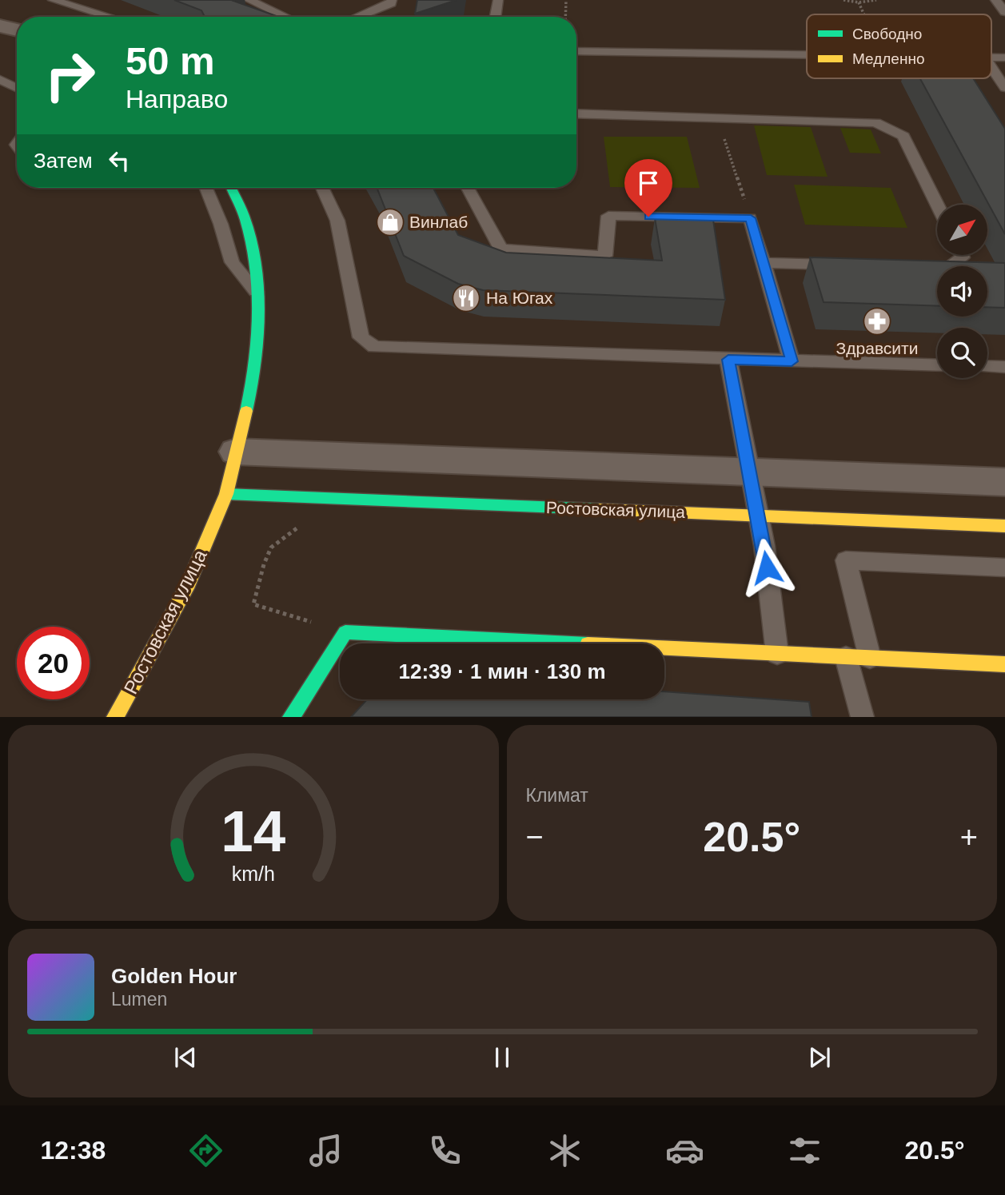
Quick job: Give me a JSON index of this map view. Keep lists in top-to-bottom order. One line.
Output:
{"streets":{"street":["Ростовская улица"]},"places":{"shop":["Винлаб"],"restaurant":["На Югах"],"pharmacy":["Здравсити"]},"legend":["Свободно","Медленно"],"north":"top right","page":{"turn":["50 m","Направо"],"then":"Затем","limit":"20","trip":"12:39 · 1 мин · 130 m","tile":"Климат","heat":["−","20.5°","+"],"song":["Golden Hour","Lumen"],"tabs":["12:38","20.5°"],"gauge":["14","km/h"]}}
